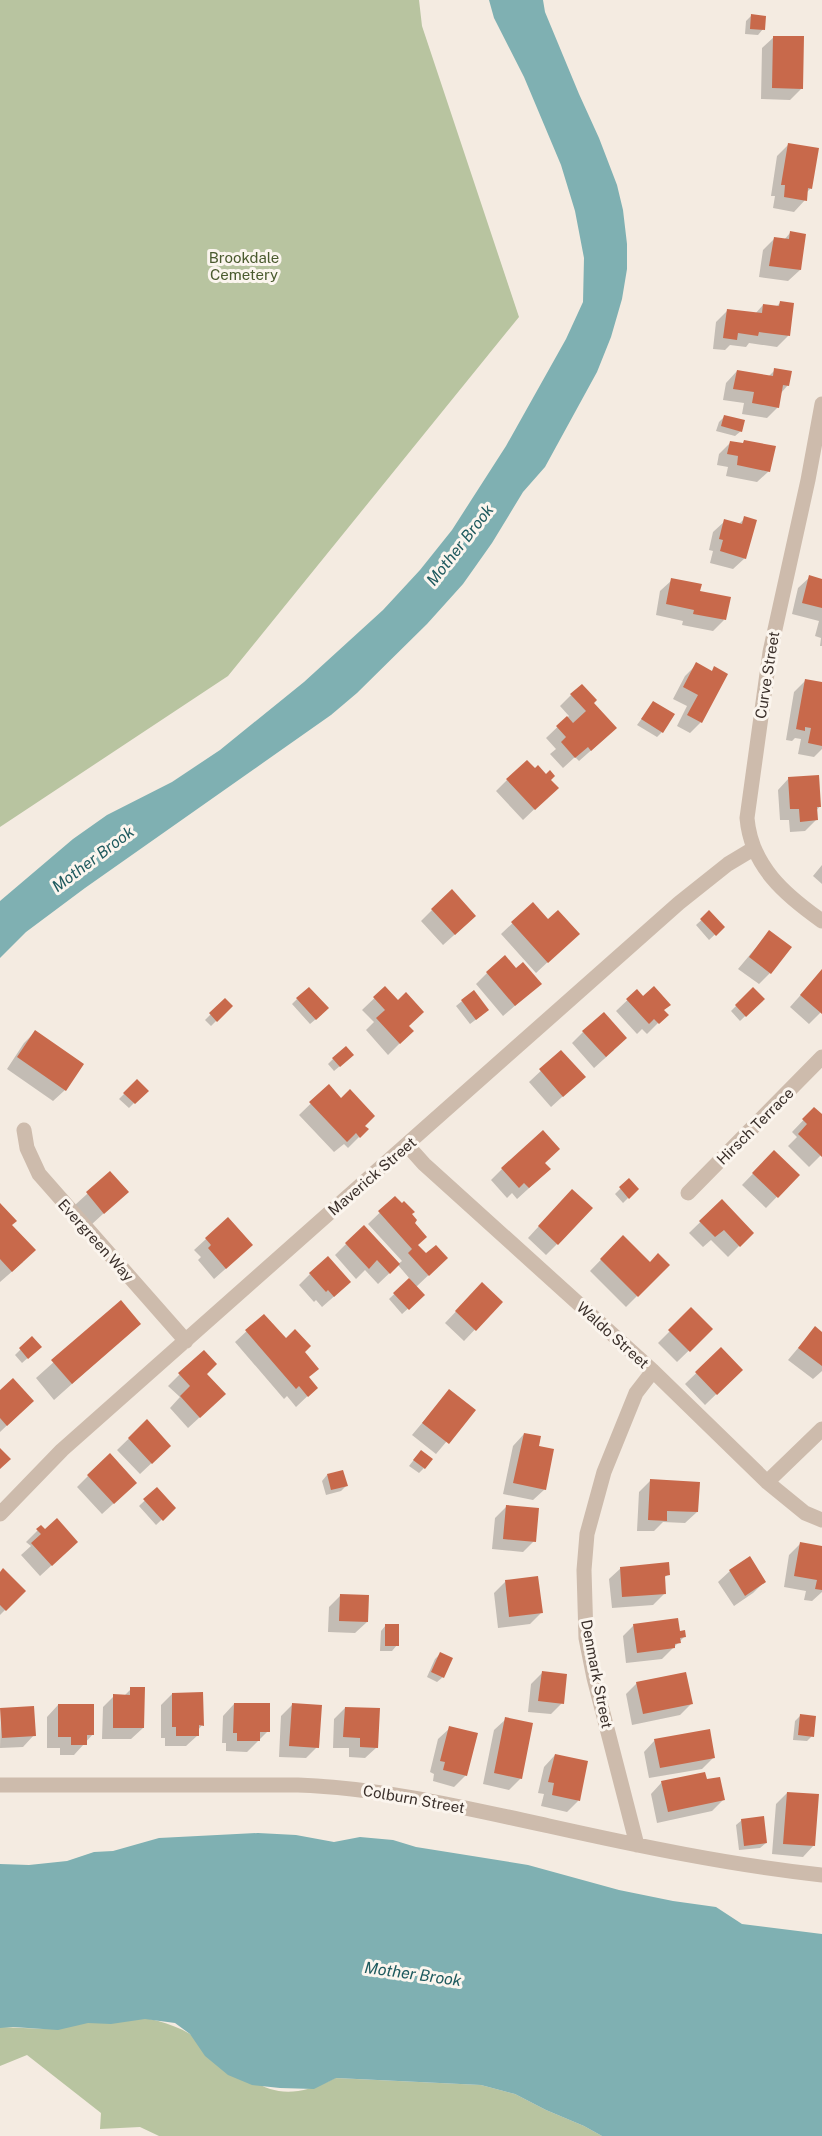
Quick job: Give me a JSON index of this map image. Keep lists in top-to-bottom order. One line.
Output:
{"streets":{"street":["Curve Street","Hirsch Terrace","Maverick Street","Evergreen Way","Waldo Street","Denmark Street","Colburn Street"]},"crossings":[["Curve Street","Maverick Street"],["Maverick Street","Evergreen Way"],["Maverick Street","Waldo Street"],["Waldo Street","Denmark Street"],["Denmark Street","Colburn Street"]],"water":["Mother Brook"],"parks":["Brookdale Cemetery"]}
